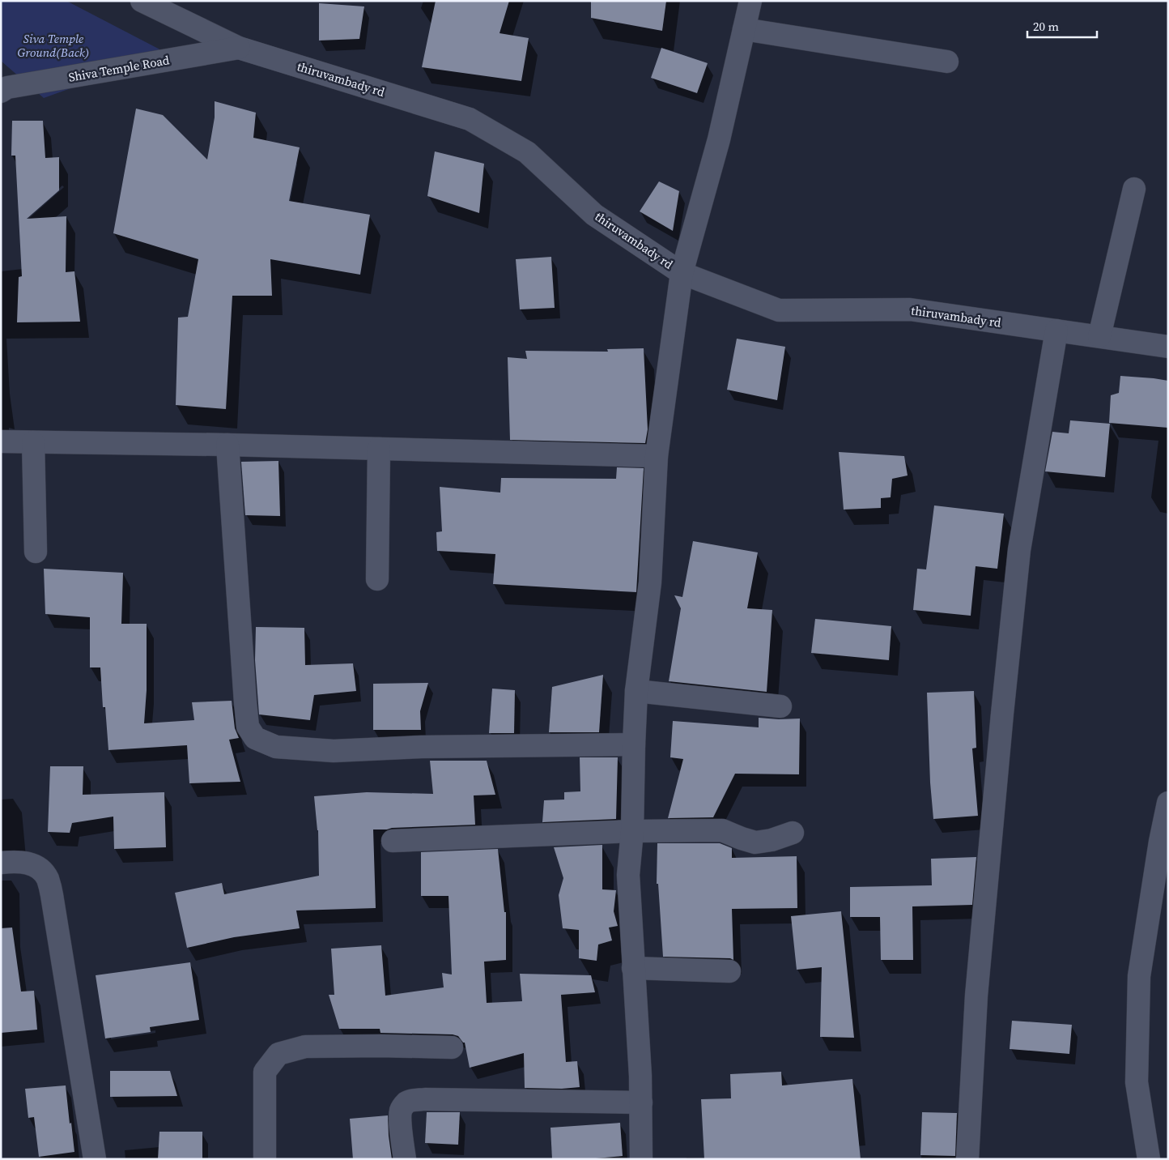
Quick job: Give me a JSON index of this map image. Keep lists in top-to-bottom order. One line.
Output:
{"streets":{"street":["Shiva Temple Road","thiruvambady rd"]},"crossings":[["Shiva Temple Road","thiruvambady rd"]],"parks":["Siva Temple Ground(Back)"],"scale_bar":"20 m"}
